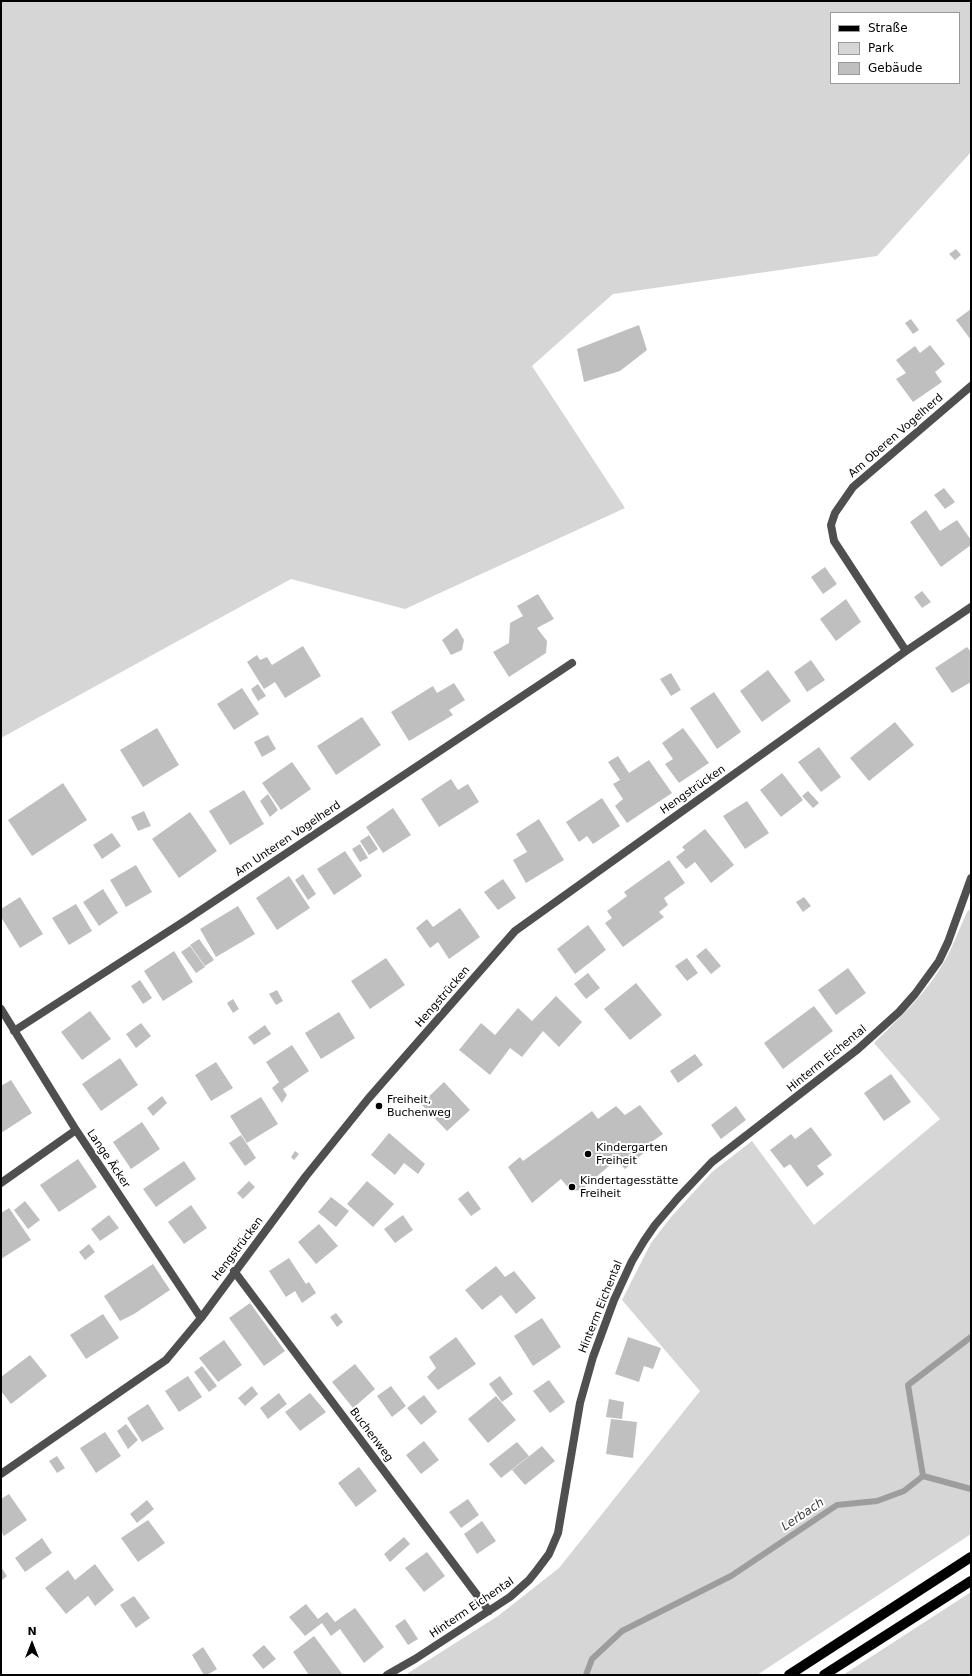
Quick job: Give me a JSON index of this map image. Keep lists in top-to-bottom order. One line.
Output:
{"streets":{"street":["Am Oberen Vogelherd","Hengstrücken","Am Unteren Vogelherd","Hinterm Eichental","Lange Äcker","Buchenweg"]},"crossings":[["Am Oberen Vogelherd","Hengstrücken"],["Hengstrücken","Lange Äcker"],["Hengstrücken","Buchenweg"],["Am Unteren Vogelherd","Lange Äcker"],["Hinterm Eichental","Buchenweg"]],"water":["Lerbach"],"places":["Freiheit, Buchenweg","Kindergarten Freiheit","Kindertagesstätte Freiheit"],"legend":["Straße","Park","Gebäude"],"north":"top"}
